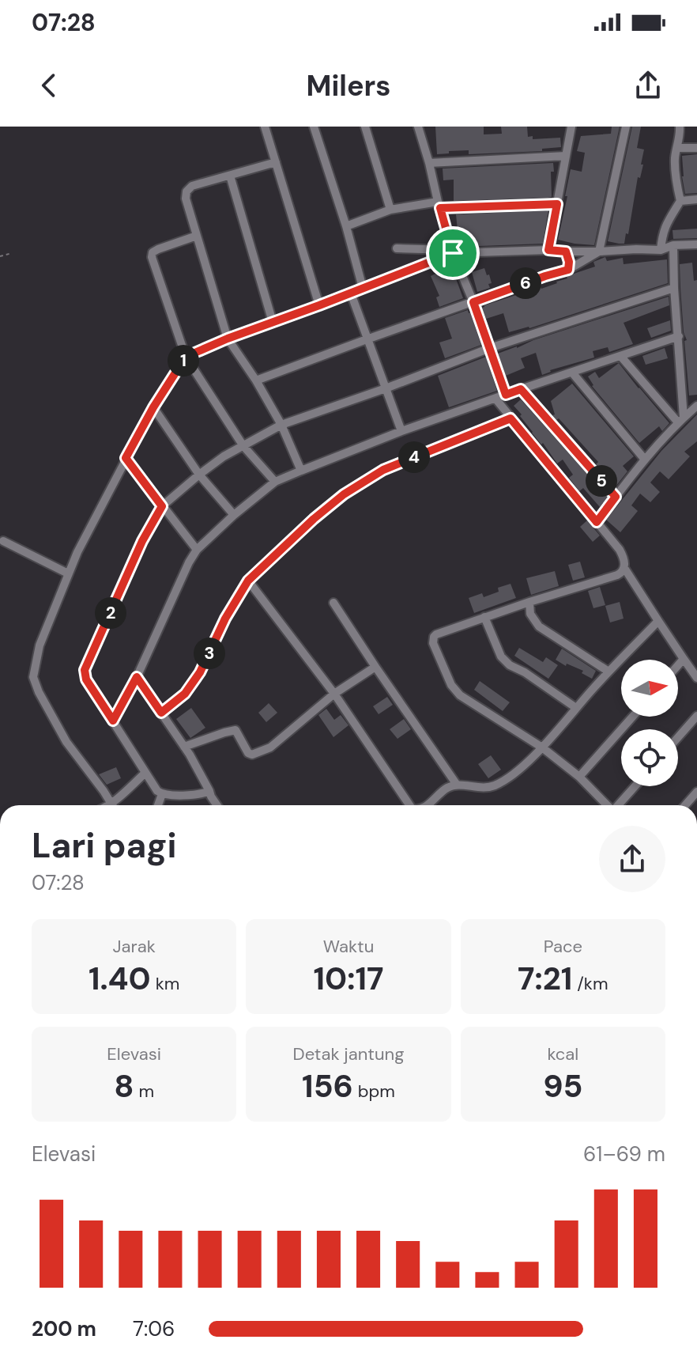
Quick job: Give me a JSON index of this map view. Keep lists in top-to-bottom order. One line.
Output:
{"north":"right","page":{"status":"07:28","header":"Milers","pins":["6","1","4","5","2","3"],"heading":["Lari pagi","07:28"],"stats":[["Jarak","1.40 km"],["Waktu","10:17"],["Pace","7:21 /km"],["Elevasi","8 m"],["Detak jantung","156 bpm"],["kcal","95"]],"chart":["Elevasi","61–69 m"],"list":[{"name":"200 m","note":"7:06"}]}}
